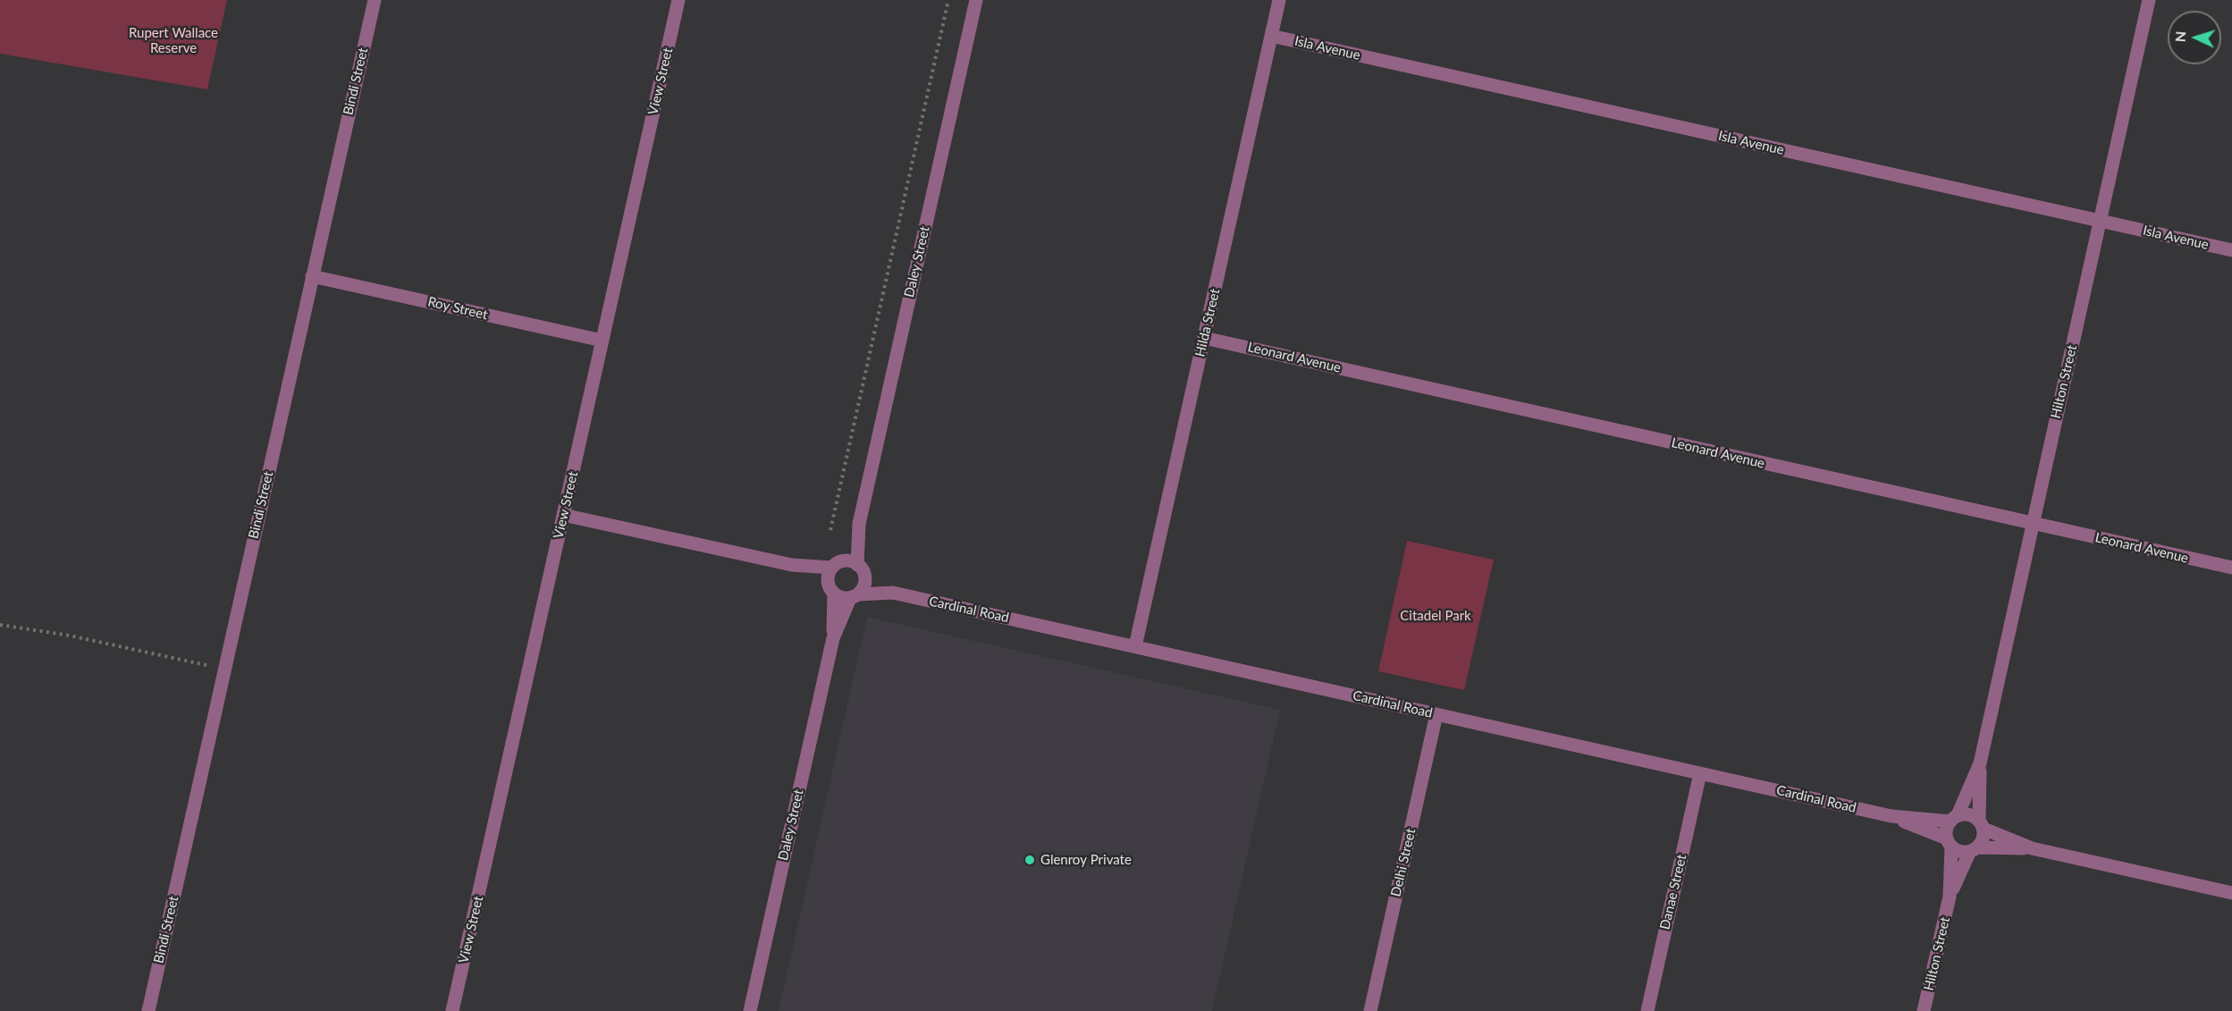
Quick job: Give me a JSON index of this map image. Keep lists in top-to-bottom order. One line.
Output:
{"streets":{"street":["Isla Avenue","Bindi Street","View Street","Daley Street","Roy Street","Hilda Street","Leonard Avenue","Hilton Street","Cardinal Road","Delhi Street","Danae Street"]},"crossings":[["Isla Avenue","Hilda Street"],["Isla Avenue","Hilton Street"],["Bindi Street","Roy Street"],["View Street","Roy Street"],["Daley Street","Cardinal Road"],["Hilda Street","Leonard Avenue"],["Hilda Street","Cardinal Road"],["Leonard Avenue","Hilton Street"],["Hilton Street","Cardinal Road"],["Cardinal Road","Delhi Street"],["Cardinal Road","Danae Street"]],"parks":["Rupert Wallace Reserve","Citadel Park"],"places":["Glenroy Private"],"north":"left"}
